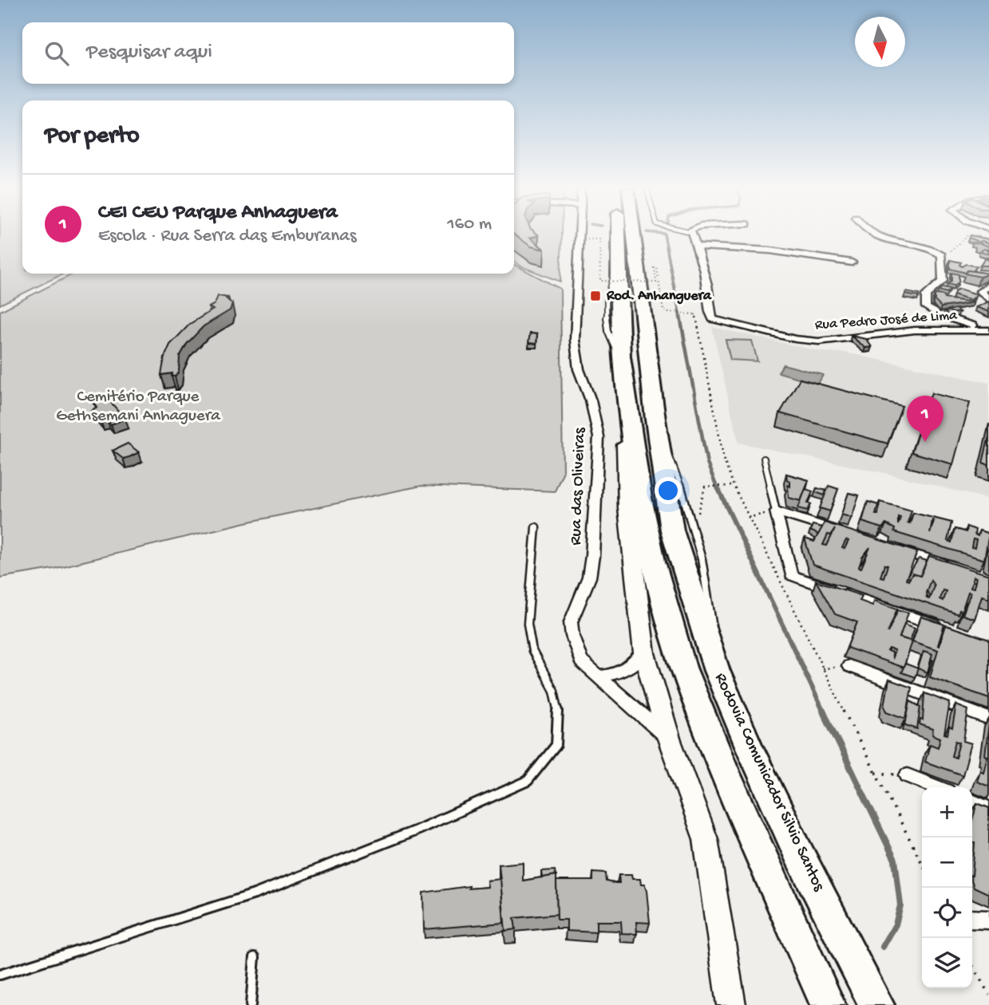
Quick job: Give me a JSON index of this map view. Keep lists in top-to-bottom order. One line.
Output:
{"streets":{"highway":["Rodovia Comunicador Silvio Santos"],"street":["Rua Pedro José de Lima","Rua das Oliveiras"]},"parks":["Cemitério Parque Gethsemani Anhaguera"],"places":{"transit":["Rod. Anhanguera"]},"north":"bottom","page":{"search":"Pesquisar aqui","heading":"Por perto","list":[{"mark":"1","name":"CEI CEU Parque Anhaguera","note":"Escola · Rua Serra das Emburanas","value":"160 m"}],"pins":"1","map_buttons":["+","−"]}}
